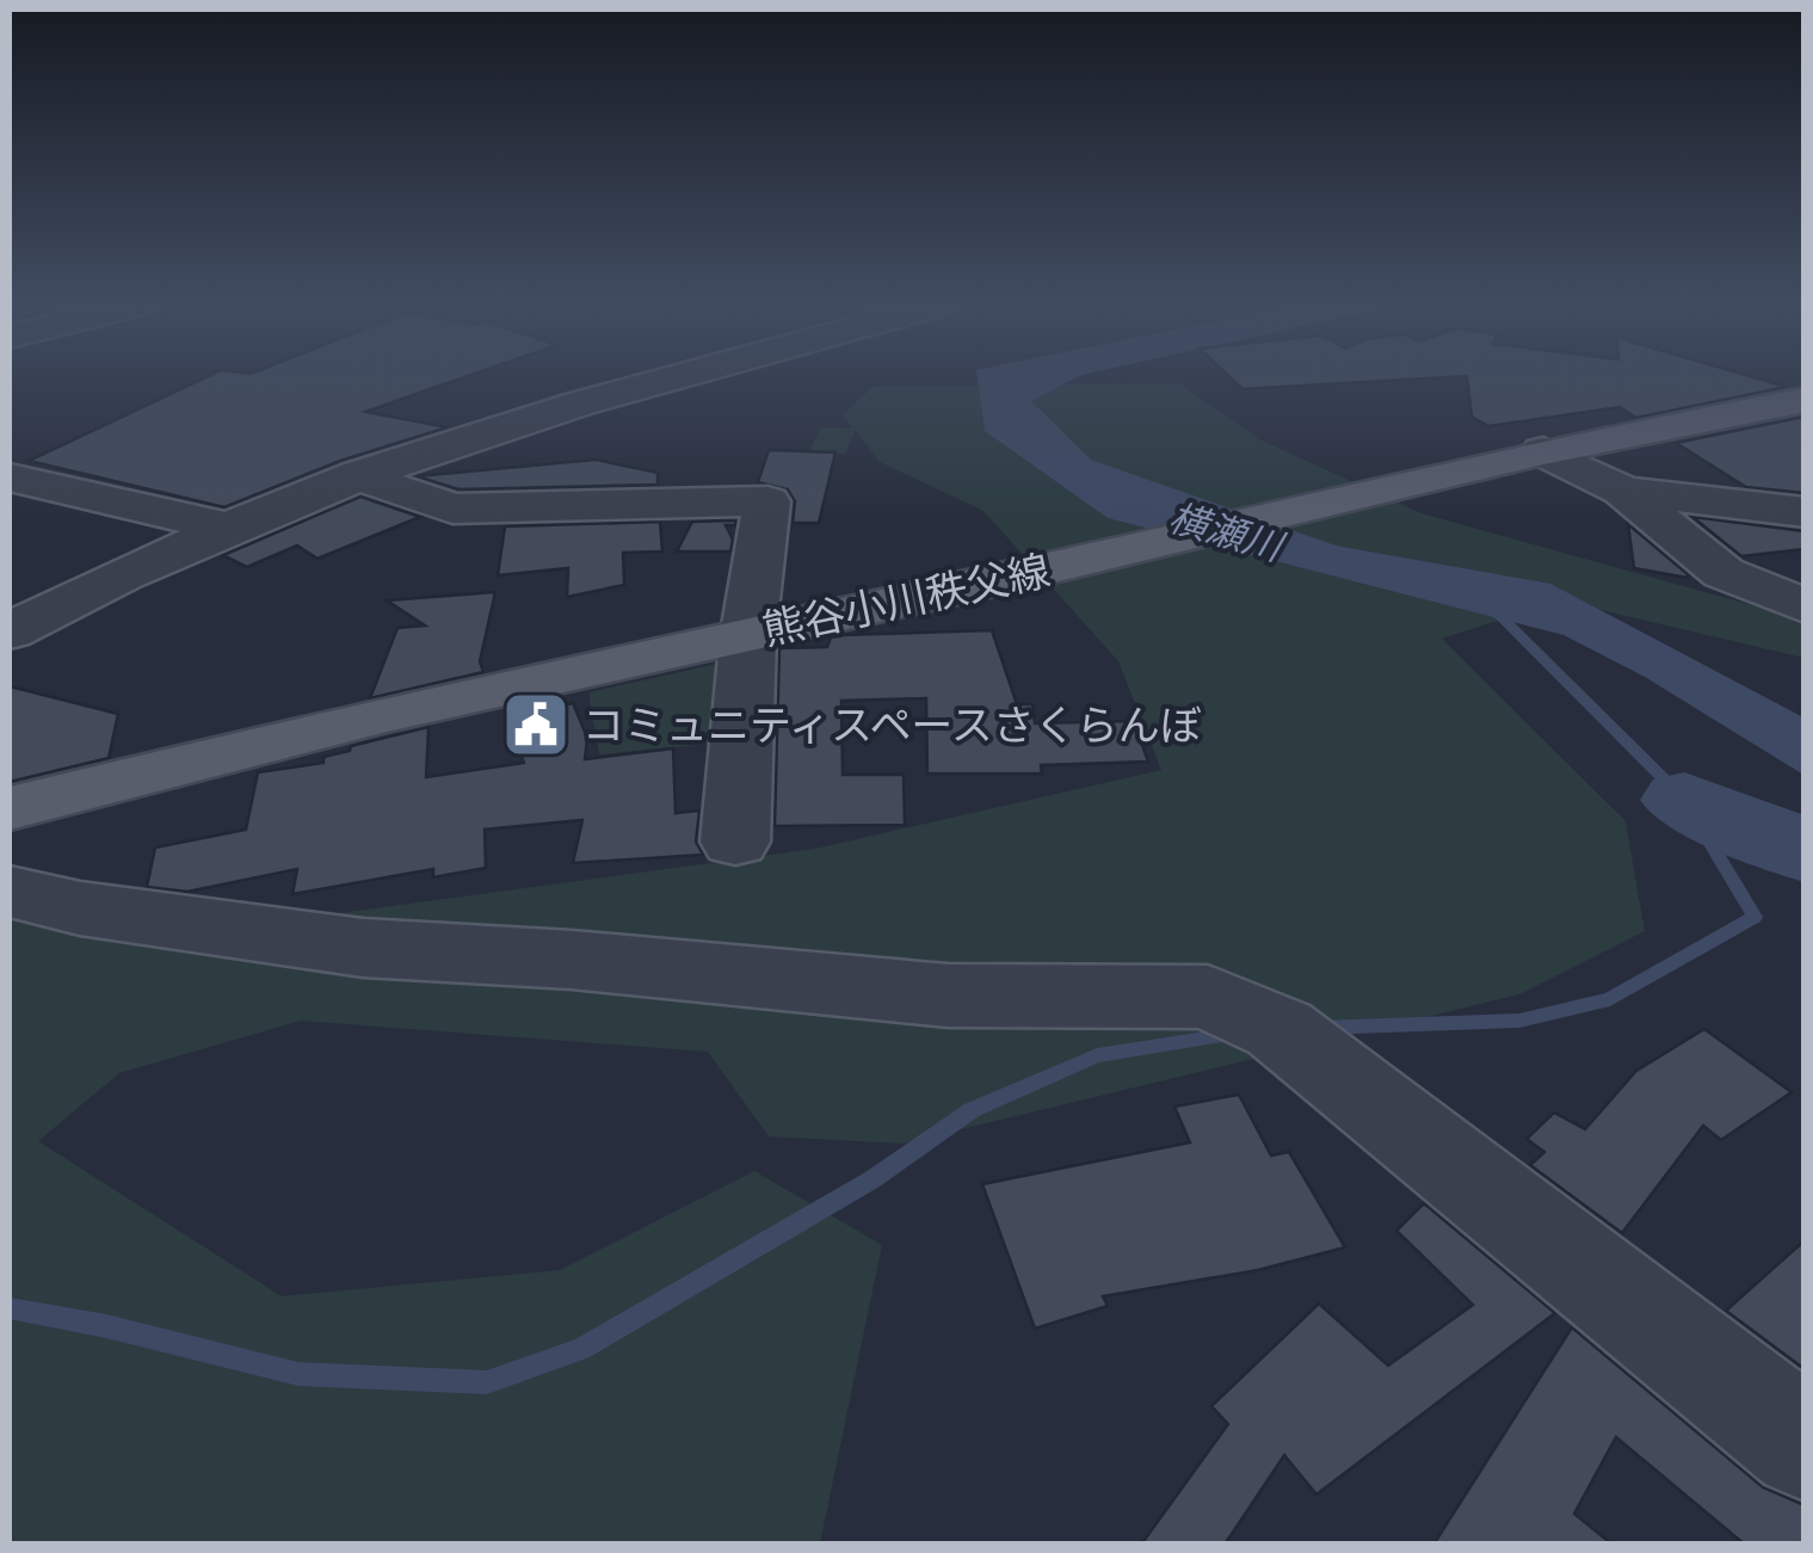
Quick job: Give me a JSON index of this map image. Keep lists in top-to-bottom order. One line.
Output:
{"streets":{"main road":["熊谷小川秩父線"]},"water":["横瀬川"],"places":{"public building":["コミュニティスペースさくらんぼ"]}}
